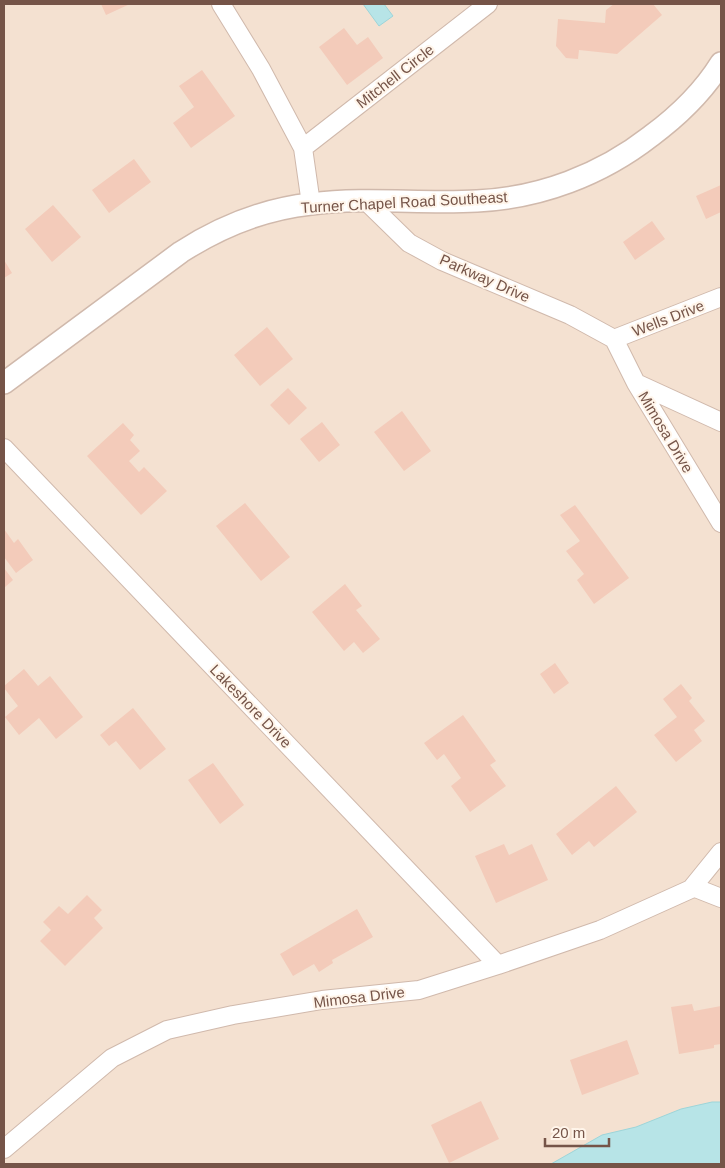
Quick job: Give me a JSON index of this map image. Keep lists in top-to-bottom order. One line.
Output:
{"streets":{"street":["Mitchell Circle","Turner Chapel Road Southeast","Parkway Drive","Wells Drive","Mimosa Drive","Lakeshore Drive"]},"crossings":[["Turner Chapel Road Southeast","Parkway Drive"],["Parkway Drive","Wells Drive"],["Parkway Drive","Mimosa Drive"],["Wells Drive","Mimosa Drive"],["Mimosa Drive","Lakeshore Drive"]],"scale_bar":"20 m"}
